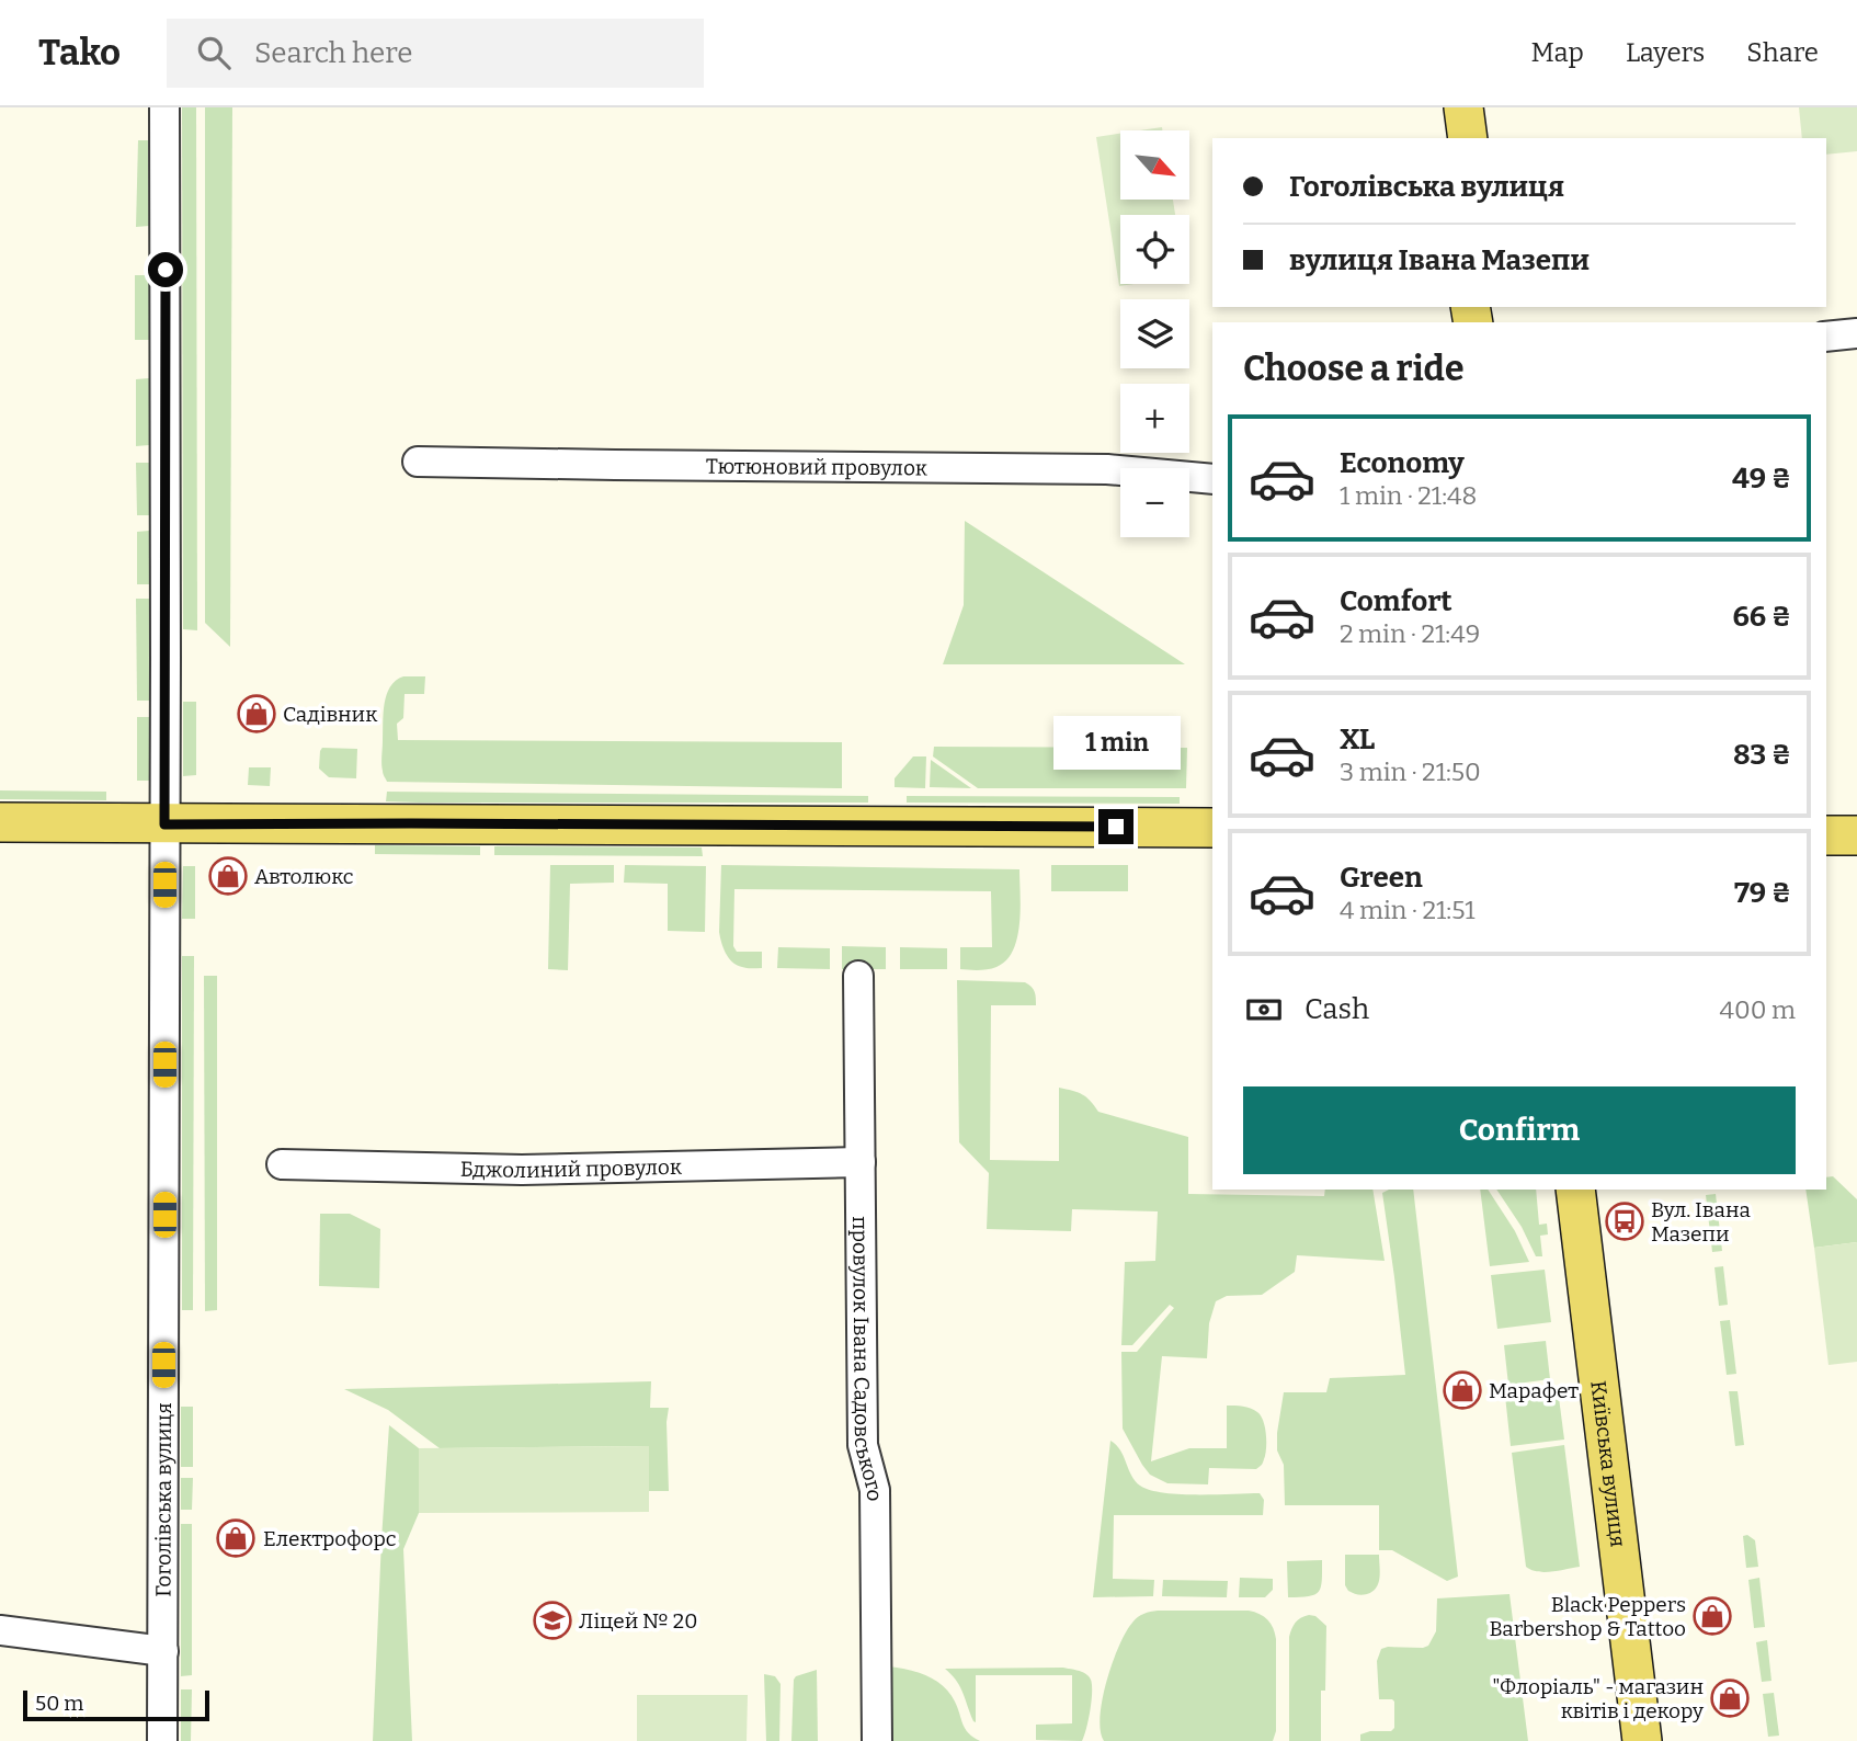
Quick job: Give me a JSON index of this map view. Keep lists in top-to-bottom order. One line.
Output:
{"streets":{"main road":["Київська вулиця"],"street":["Тютюновий провулок","Бджолиний провулок","провулок Івана Садовського","Гоголівська вулиця"]},"crossings":[["Бджолиний провулок","провулок Івана Садовського"]],"places":{"shop":["Садівник","Автолюкс","Марафет","Електрофорс","Black Peppers Barbershop & Tattoo","\"Флоріаль\" - магазин квітів і декору"],"bus stop":["Вул. Івана Мазепи"],"school or university":["Ліцей № 20"]},"scale_bar":"50 m","north":"bottom right","page":{"header":"Tako","search":"Search here","nav":["Map","Layers","Share"],"map_buttons":["+","−"],"banner":["Гоголівська вулиця","вулиця Івана Мазепи"],"heading":"Choose a ride","list":[{"name":"Economy","note":"1 min · 21:48","value":"49 ₴"},{"name":"Comfort","note":"2 min · 21:49","value":"66 ₴"},{"name":"XL","note":"3 min · 21:50","value":"83 ₴"},{"name":"Green","note":"4 min · 21:51","value":"79 ₴"}],"bubble":"1 min","pay":["Cash","400 m"],"buttons":"Confirm","scale":"50 m"}}
